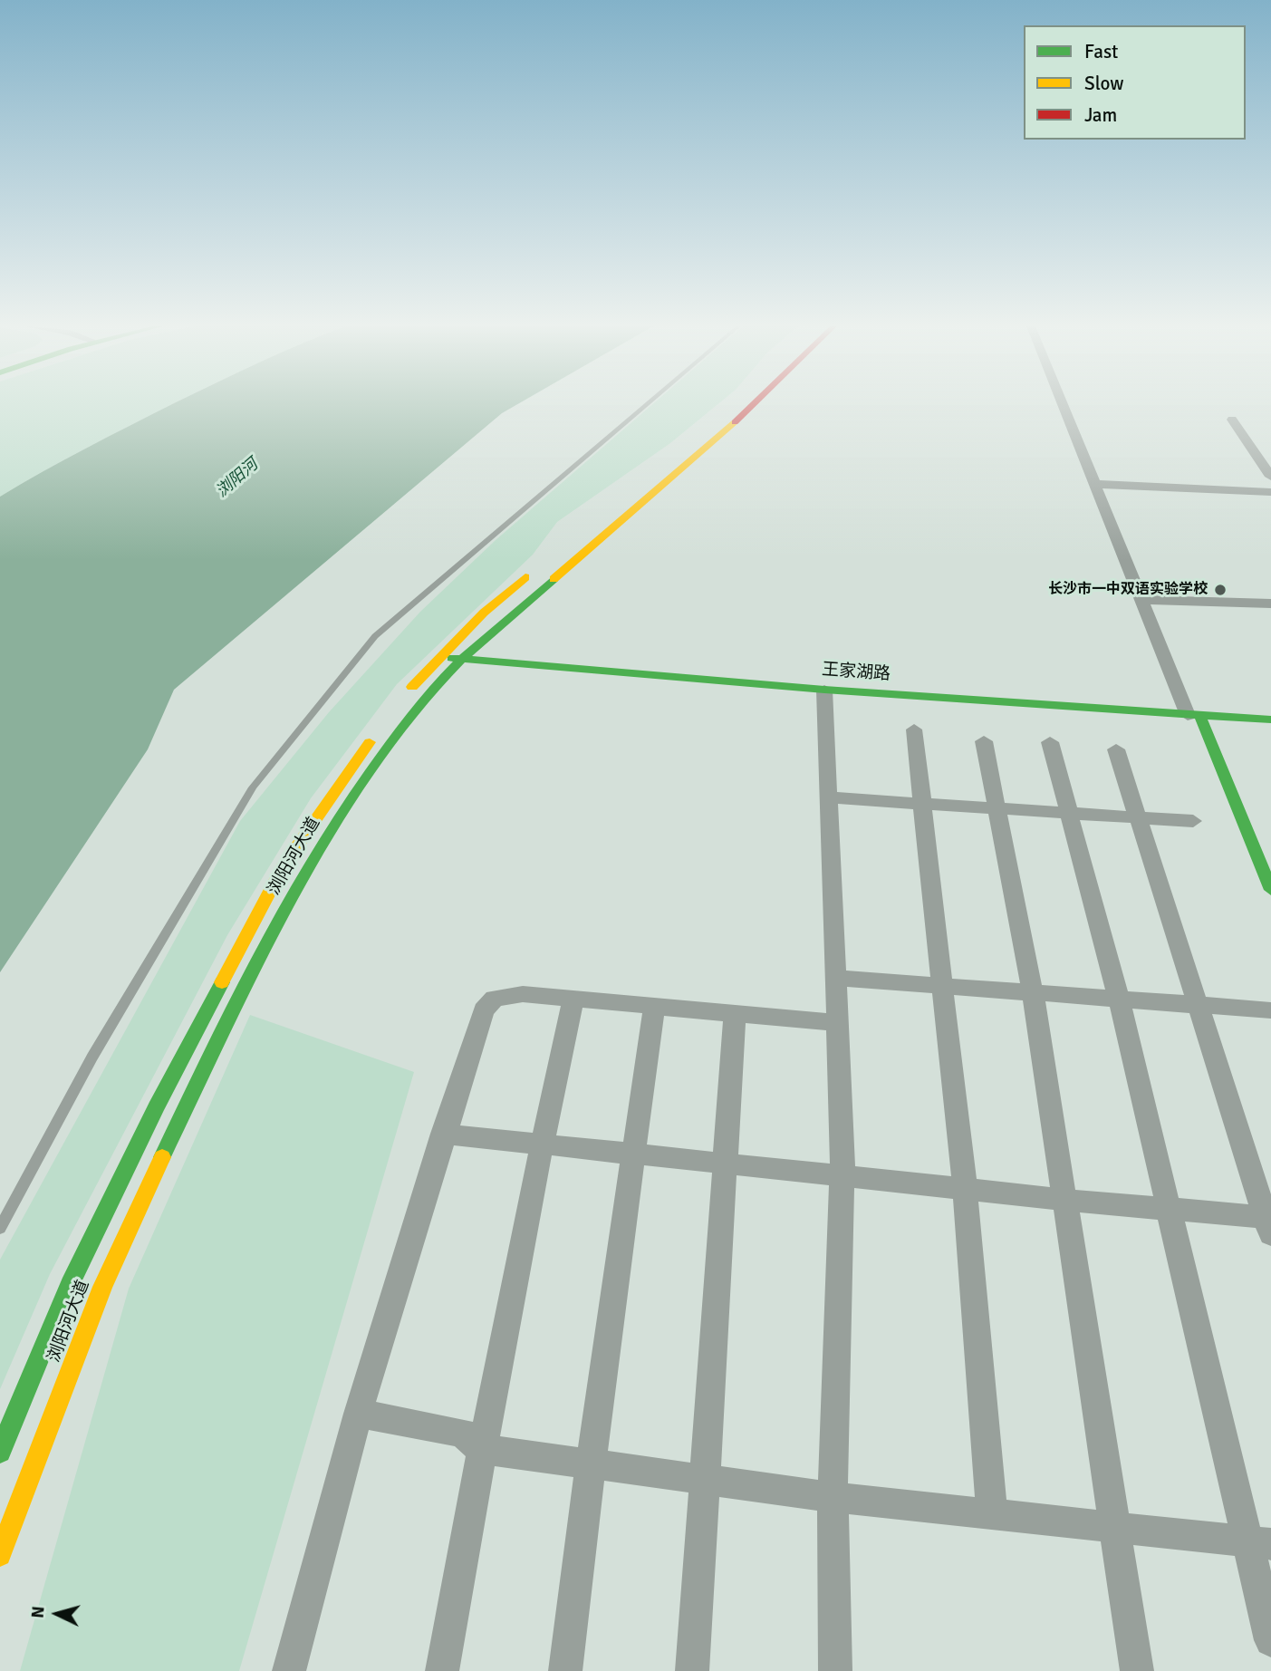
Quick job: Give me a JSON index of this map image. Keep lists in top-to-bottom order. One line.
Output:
{"streets":{"main road":["王家湖路","浏阳河大道"]},"crossings":[["王家湖路","浏阳河大道"]],"water":["浏阳河"],"places":["长沙市一中双语实验学校"],"legend":["Fast","Slow","Jam"],"north":"left"}
